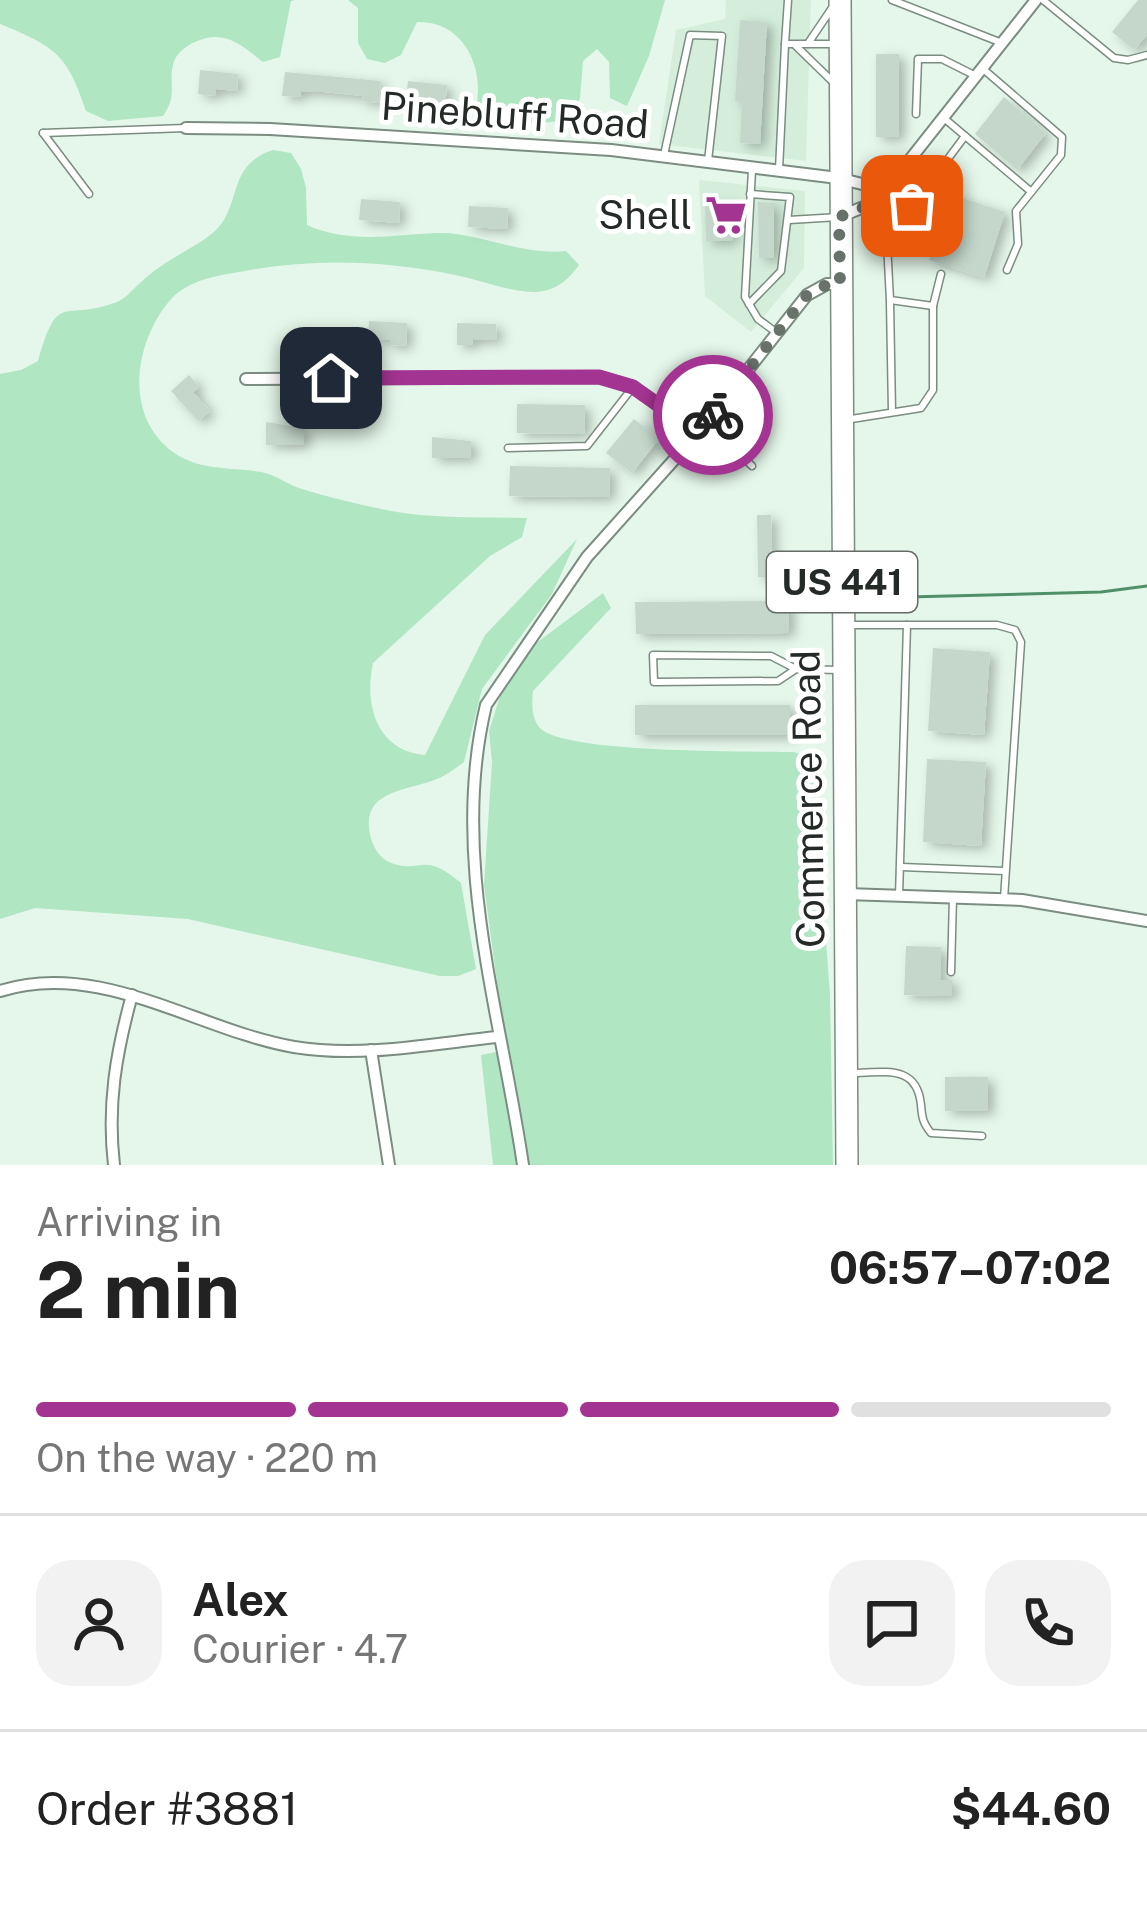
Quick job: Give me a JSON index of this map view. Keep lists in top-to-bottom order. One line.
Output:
{"streets":{"highway":["US 441","Commerce Road"],"street":["Pinebluff Road"]},"crossings":[["Pinebluff Road","Commerce Road"]],"places":{"supermarket":["Shell"]},"page":{"heading":["2 min","Arriving in","06:57–07:02"],"panel":["Alex","Courier · 4.7","Order #3881","$44.60"],"bar":"On the way · 220 m"}}
